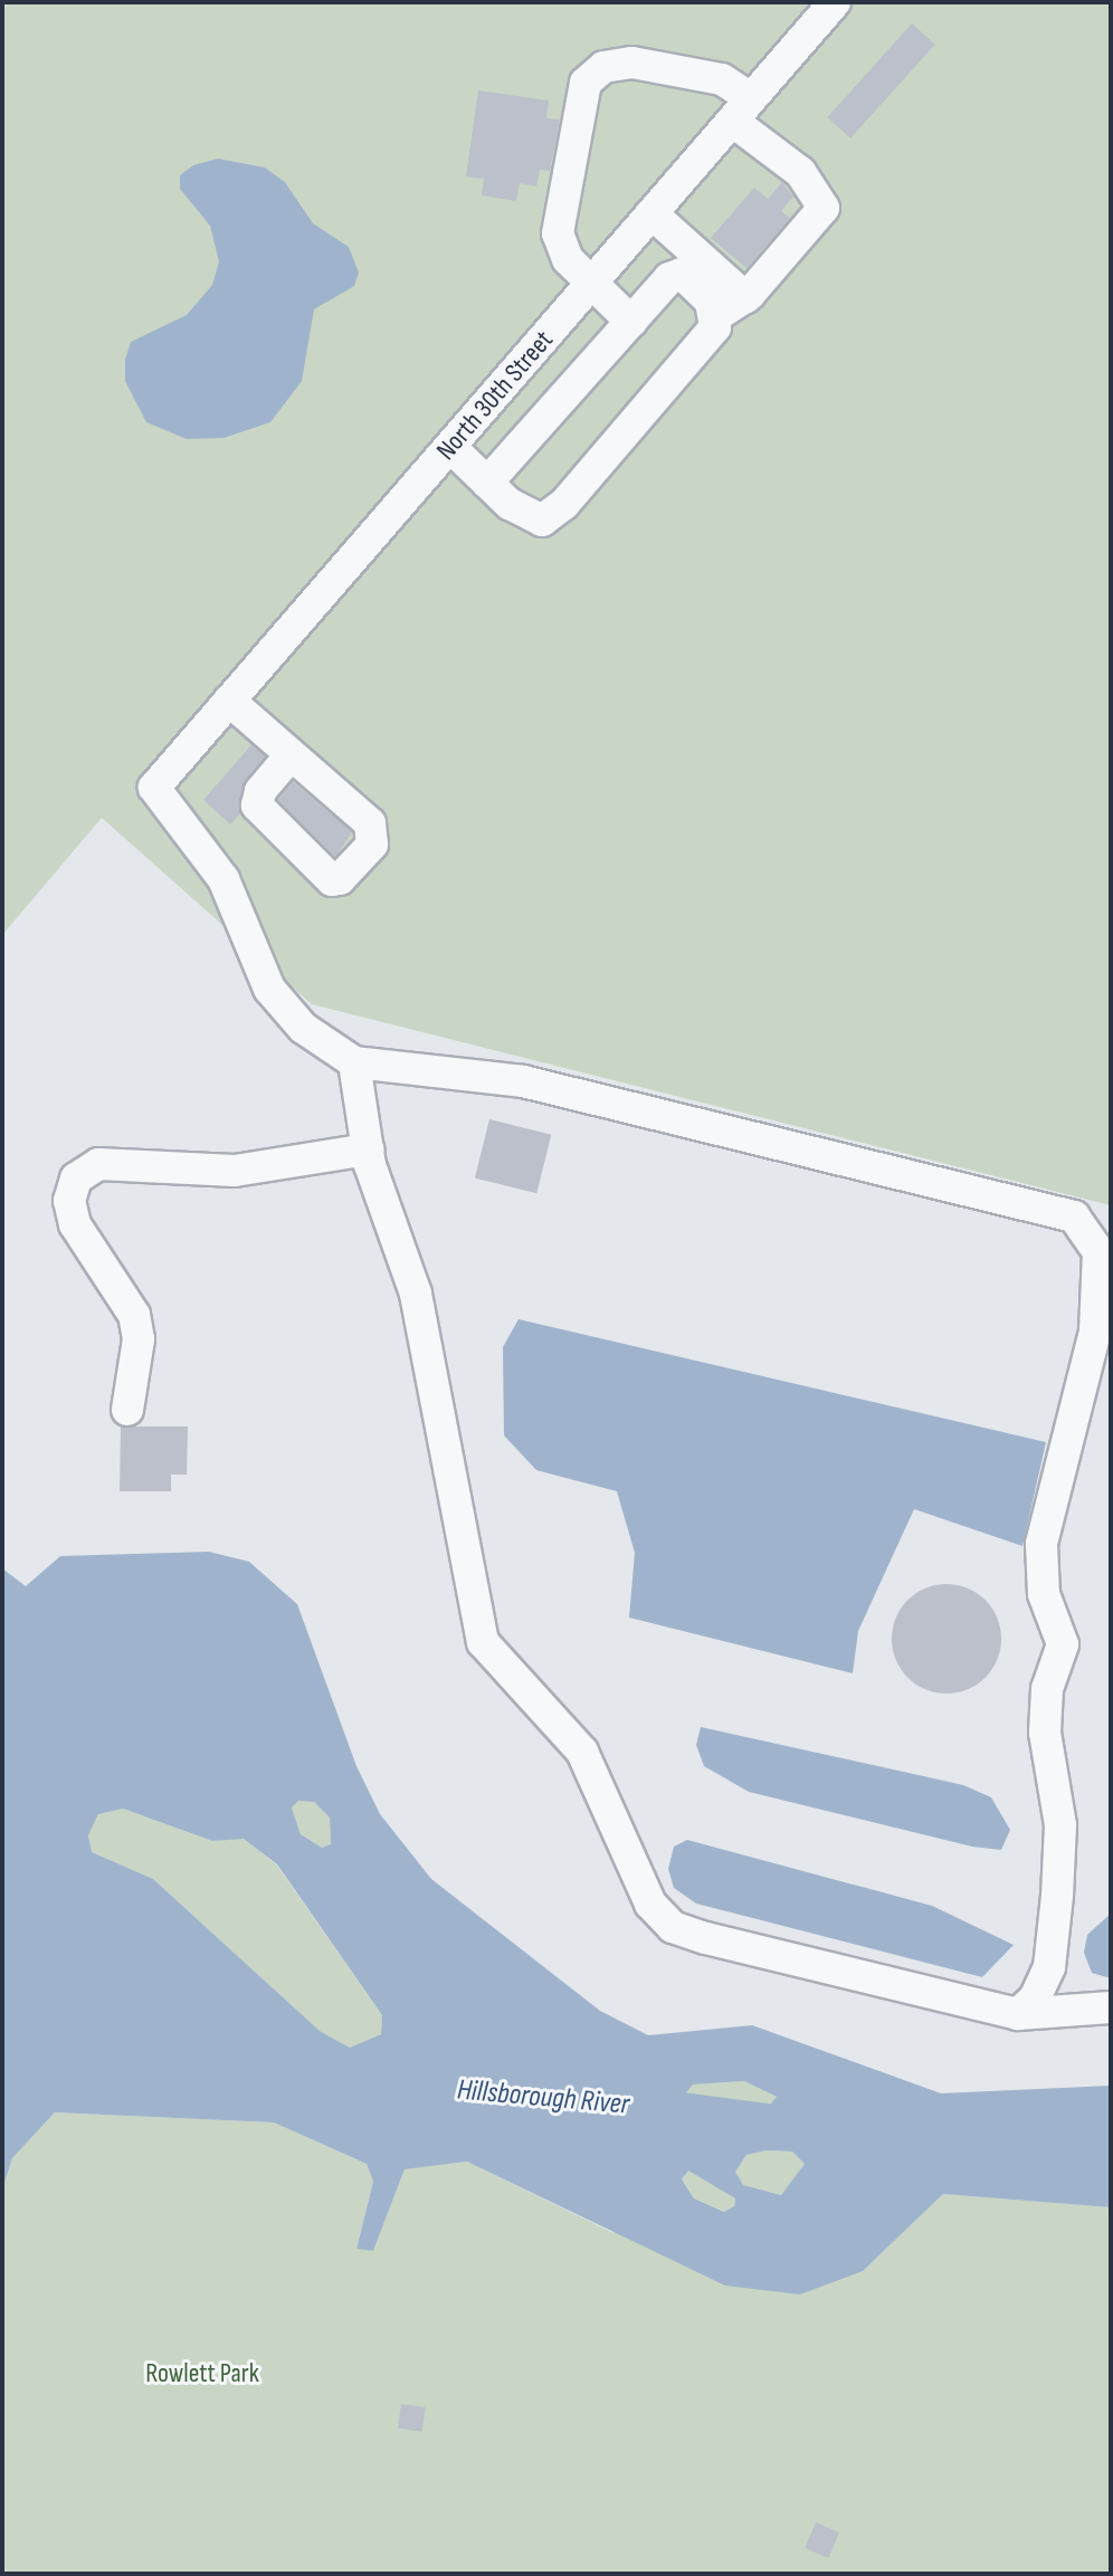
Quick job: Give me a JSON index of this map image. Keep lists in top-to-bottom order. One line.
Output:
{"streets":{"street":["North 30th Street"]},"water":["Hillsborough River"],"parks":["Rowlett Park"]}
